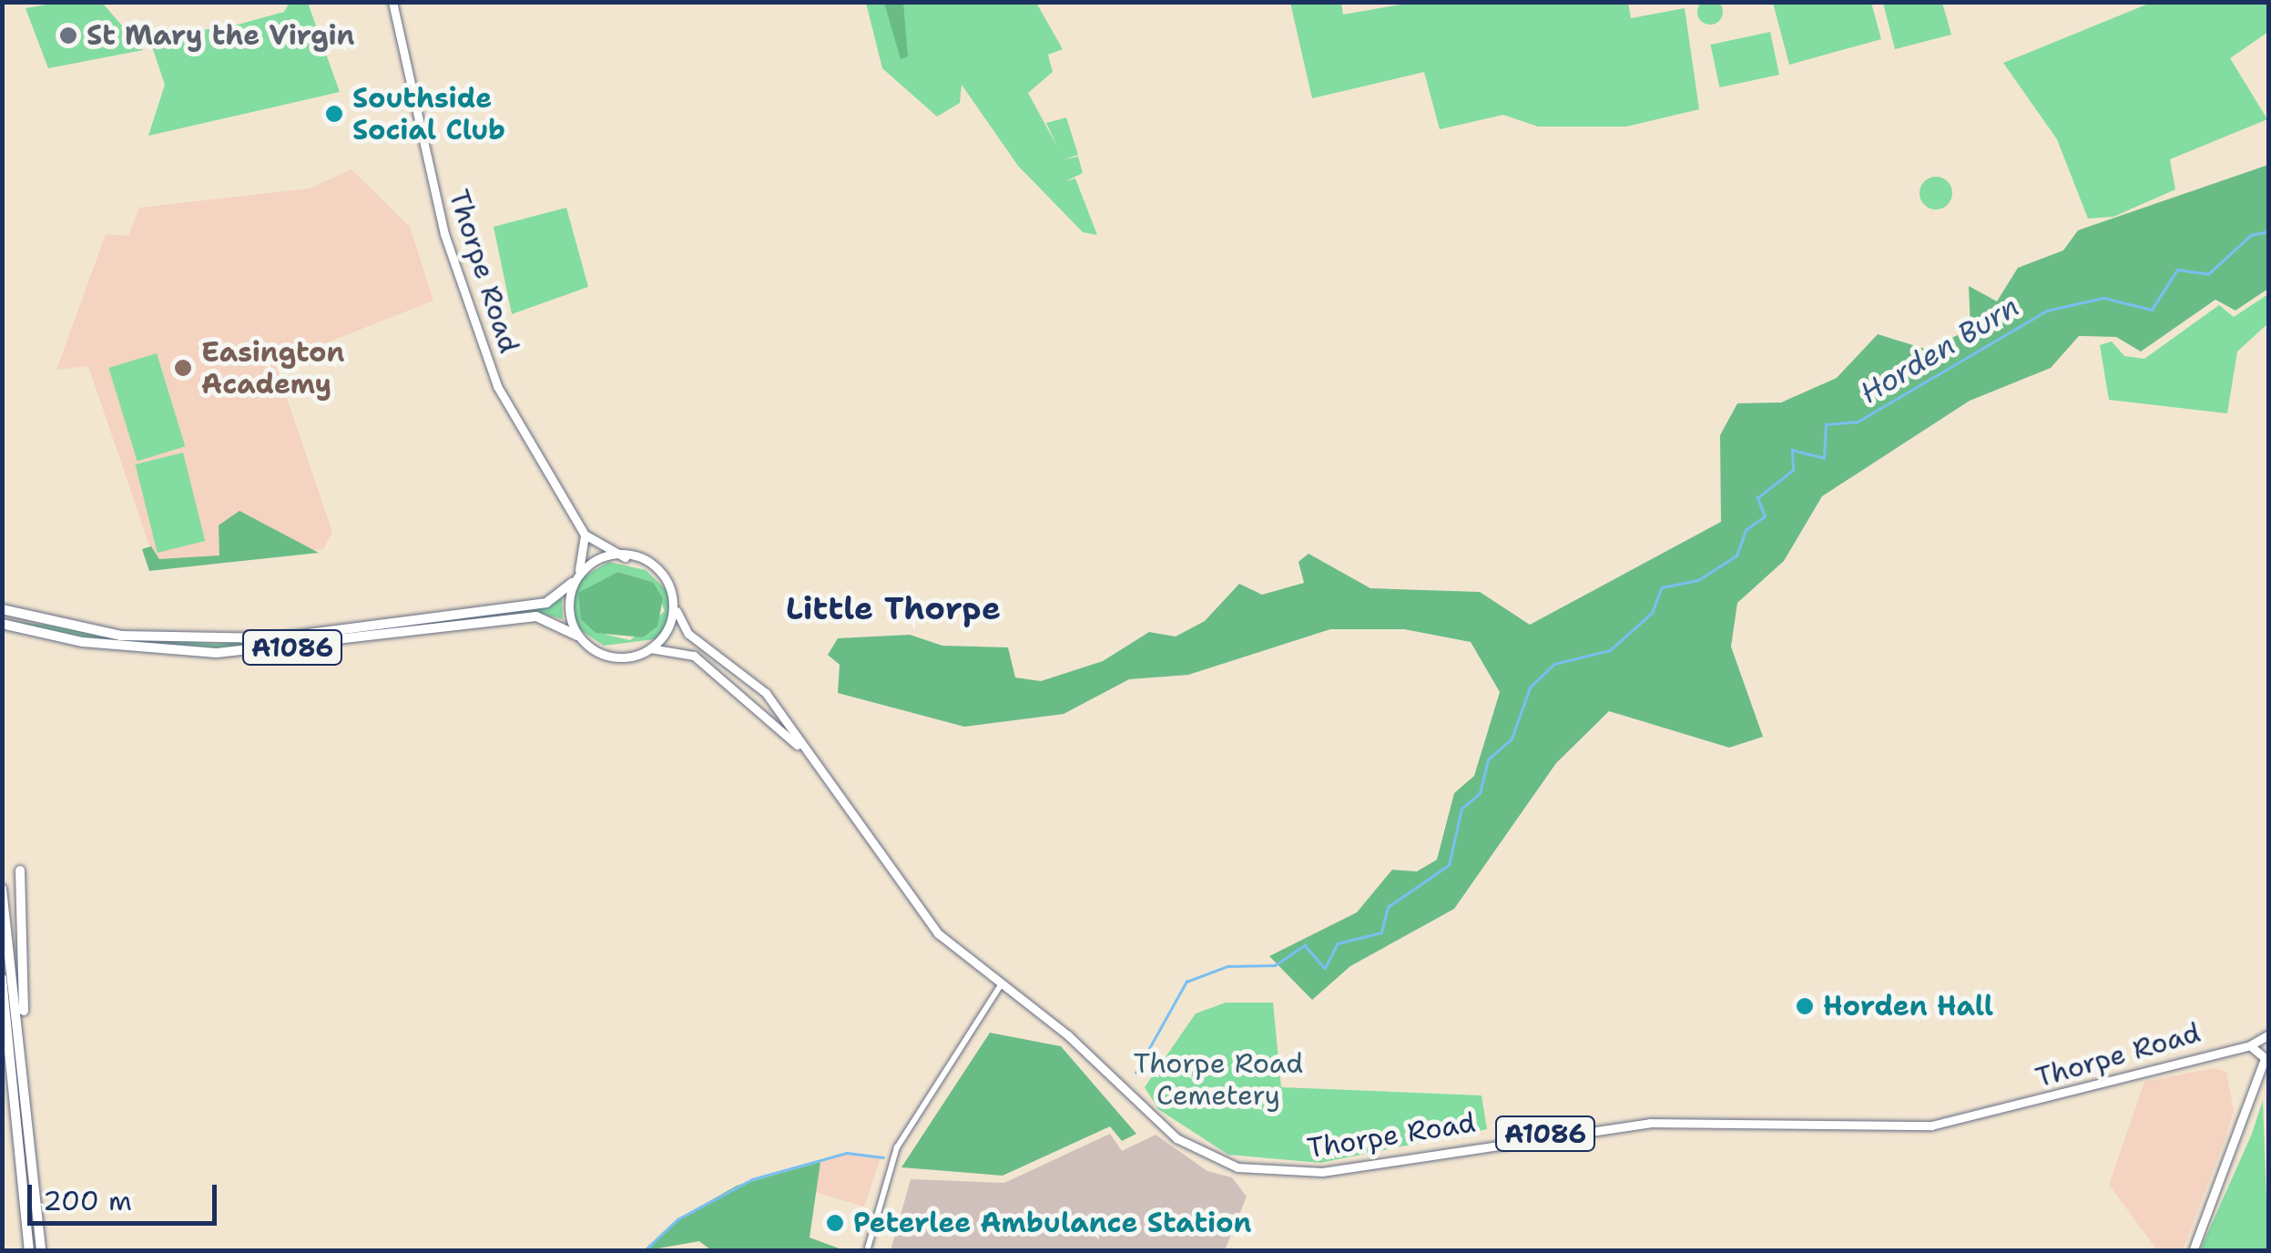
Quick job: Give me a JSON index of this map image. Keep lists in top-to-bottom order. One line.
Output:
{"streets":{"highway":["A1086"],"main road":["Thorpe Road"]},"crossings":[["Thorpe Road","A1086"]],"districts":["Little Thorpe"],"water":["Horden Burn"],"parks":["Thorpe Road Cemetery"],"places":["St Mary the Virgin","Southside Social Club","Easington Academy","Horden Hall","Peterlee Ambulance Station"],"scale_bar":"200 m"}
